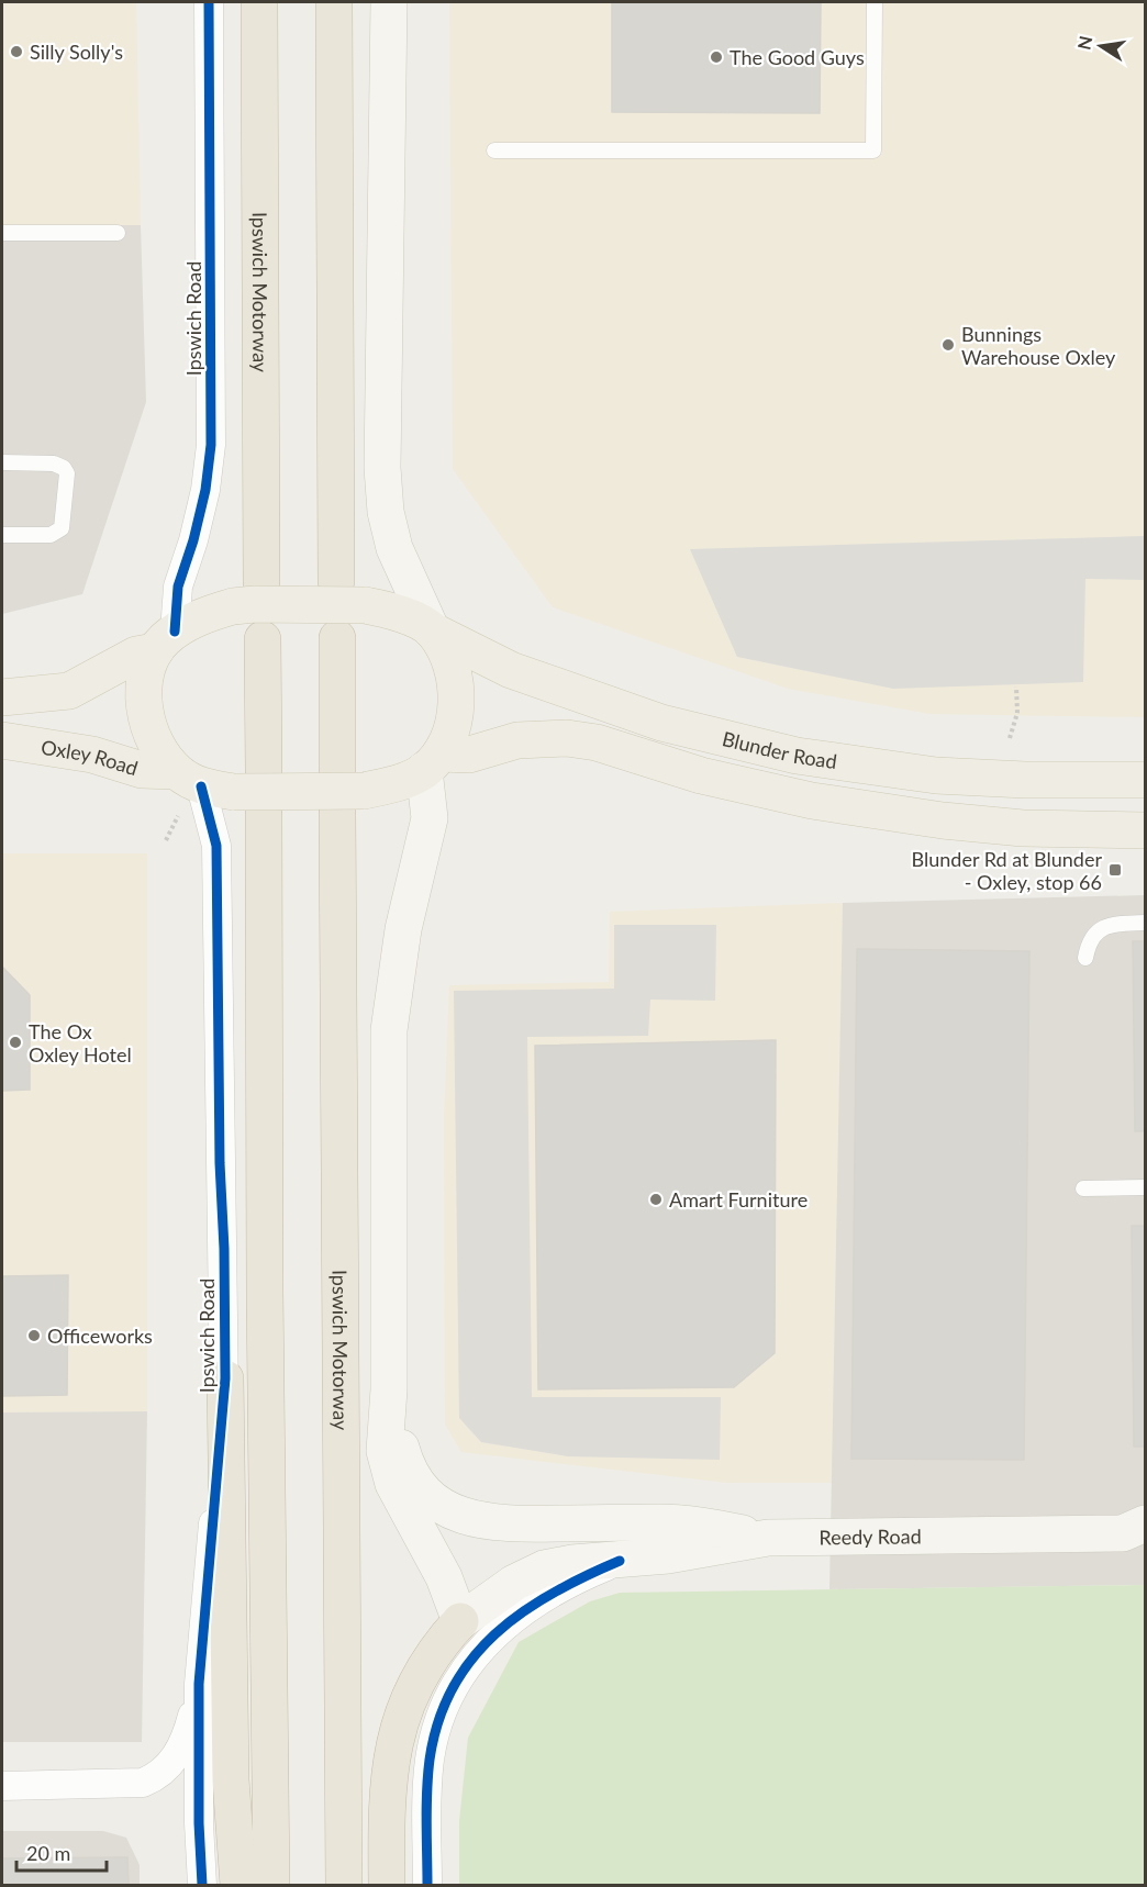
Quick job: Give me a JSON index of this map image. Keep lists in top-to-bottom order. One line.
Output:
{"streets":{"highway":["Ipswich Motorway"],"main road":["Blunder Road","Oxley Road","Reedy Road"],"street":["Ipswich Road"]},"crossings":[["Ipswich Road","Blunder Road"],["Ipswich Road","Oxley Road"],["Blunder Road","Oxley Road"]],"places":{"other":["Silly Solly's","The Good Guys","Bunnings Warehouse Oxley","The Ox Oxley Hotel","Amart Furniture","Officeworks"],"transit":["Blunder Rd at Blunder - Oxley, stop 66"]},"scale_bar":"20 m","north":"left"}
